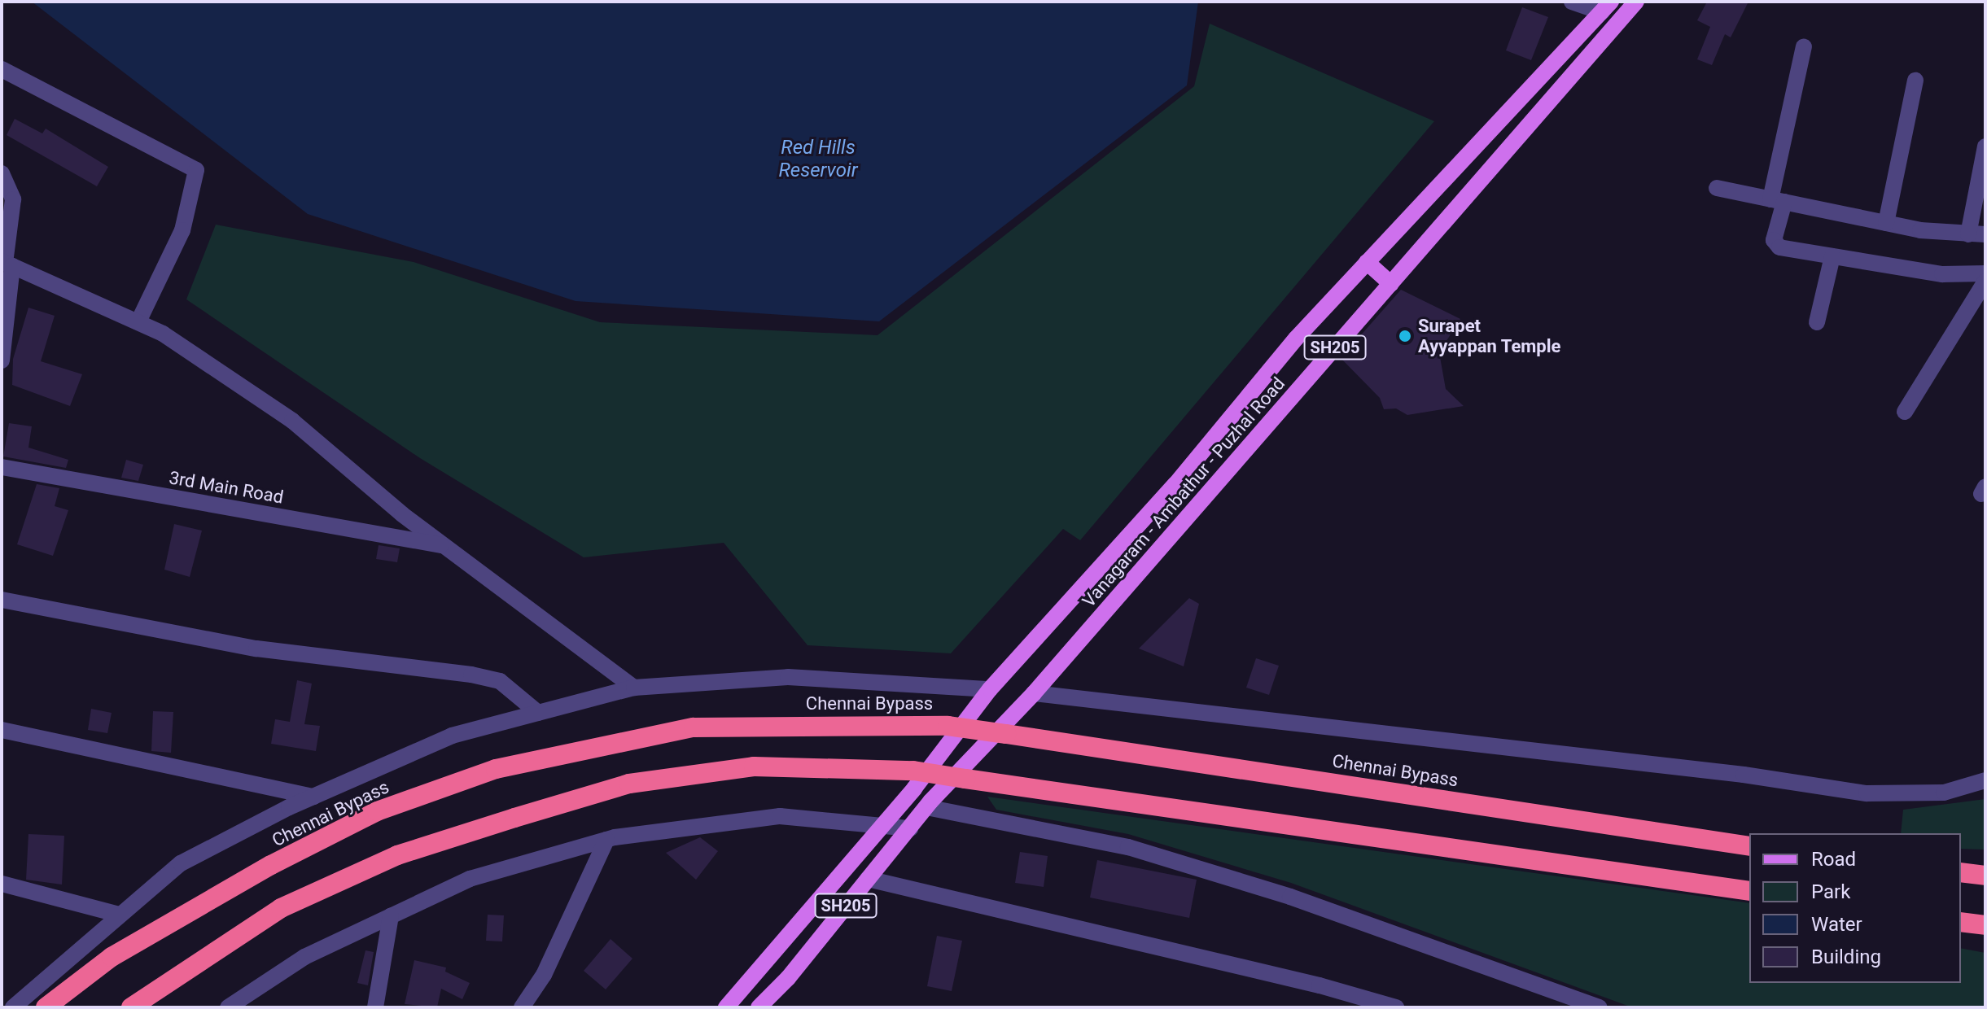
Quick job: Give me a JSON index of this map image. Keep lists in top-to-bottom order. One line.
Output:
{"streets":{"highway":["Chennai Bypass"],"main road":["SH205","Vanagaram - Ambathur - Puzhal Road"],"street":["3rd Main Road"]},"water":["Red Hills Reservoir"],"places":["Surapet Ayyappan Temple"],"legend":["Road","Park","Water","Building"]}
